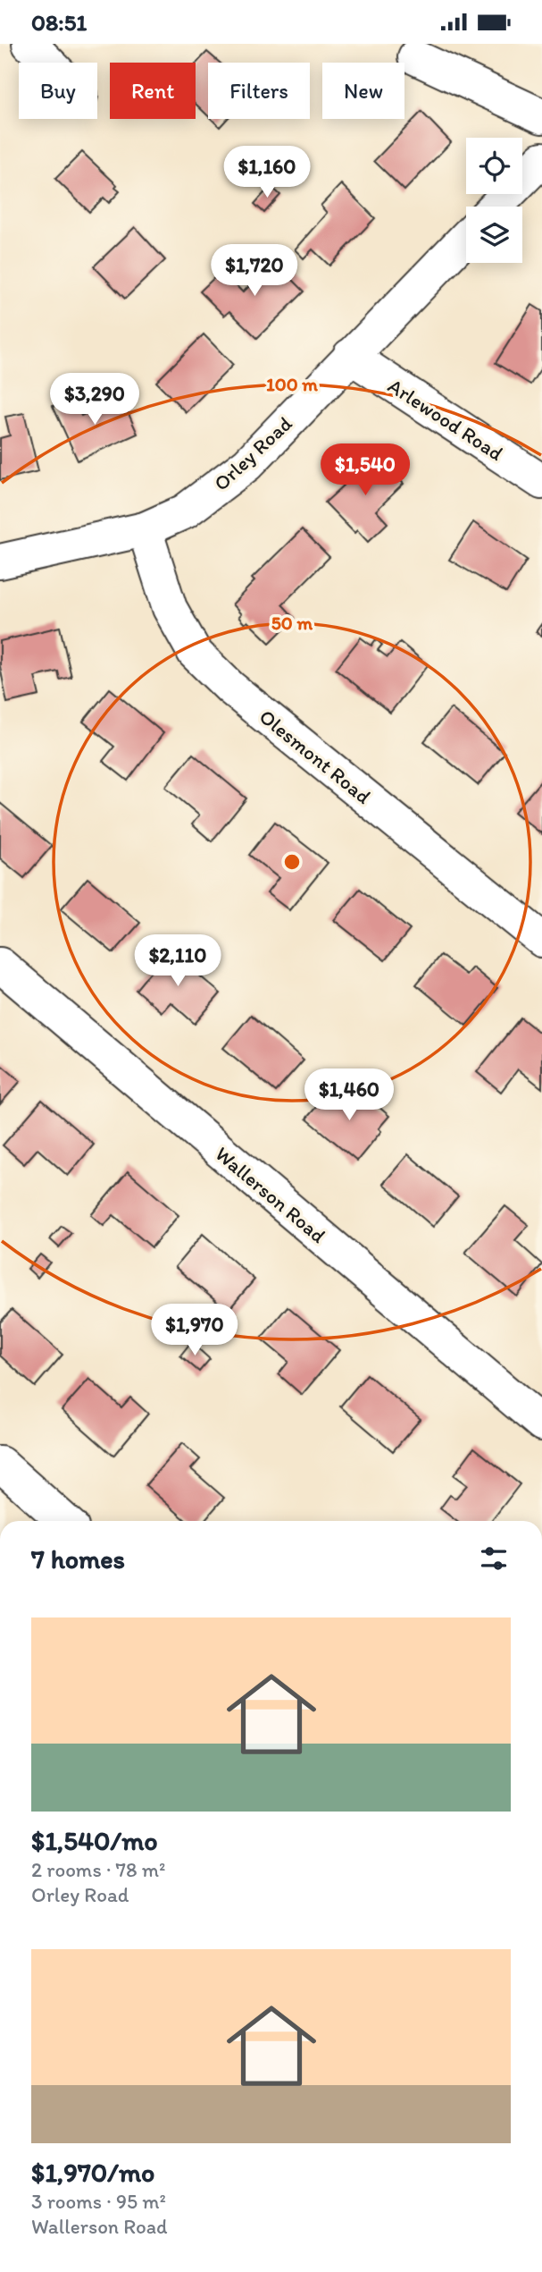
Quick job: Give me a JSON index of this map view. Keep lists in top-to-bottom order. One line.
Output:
{"streets":{"street":["Arlewood Road","Orley Road","Olesmont Road","Wallerson Road"]},"crossings":[["Arlewood Road","Orley Road"],["Orley Road","Olesmont Road"]],"page":{"status":"08:51","chip":["Buy","Rent","Filters","New"],"price":["$1,160","$1,720","$3,290","$1,540","$2,110","$1,460","$1,970"],"heading":"7 homes","list":[{"name":"$1,540/mo","note":"2 rooms · 78 m² · Orley Road"},{"name":"$1,970/mo","note":"3 rooms · 95 m² · Wallerson Road"}]},"rings":["100 m","50 m"]}
